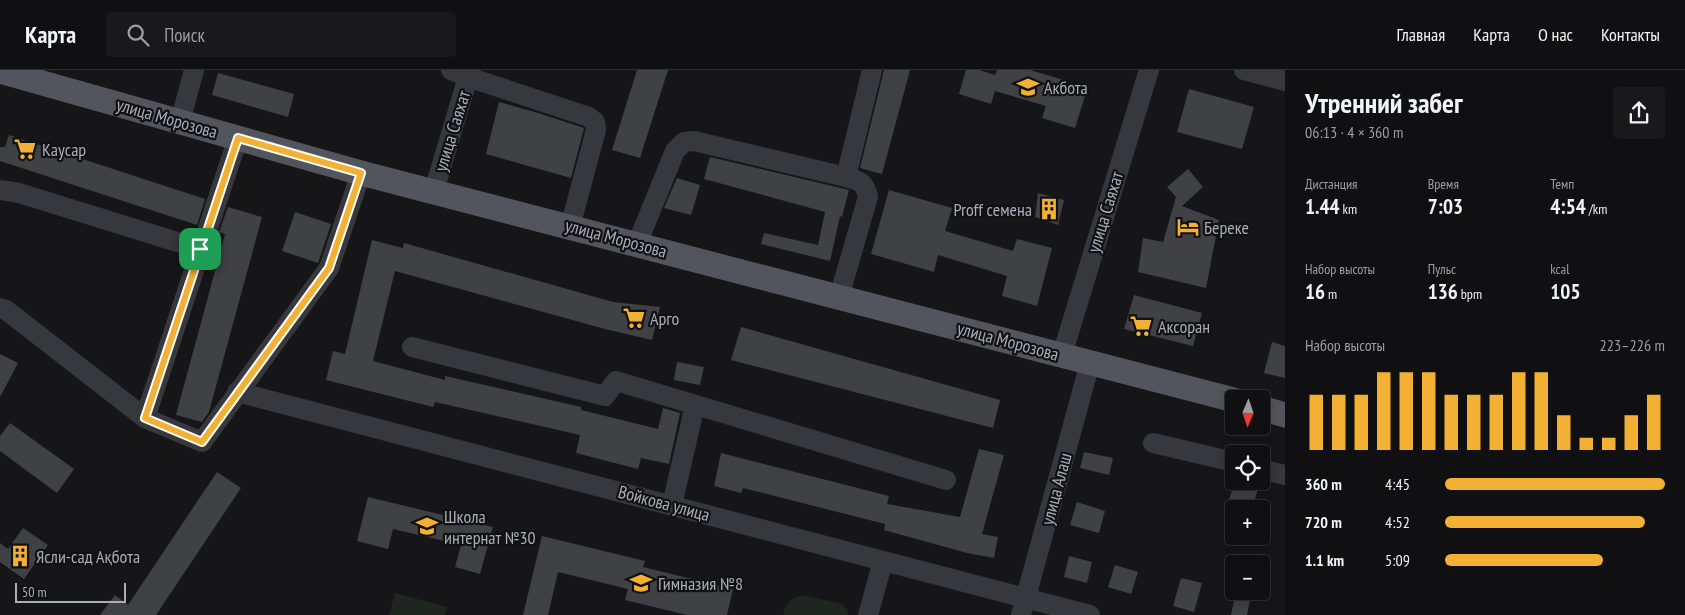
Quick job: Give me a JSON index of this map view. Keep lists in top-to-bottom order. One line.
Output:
{"streets":{"main road":["улица Морозова"],"street":["улица Саяхат","улица Алаш","Войкова улица"]},"crossings":[["улица Морозова","улица Саяхат"],["улица Морозова","улица Алаш"],["улица Алаш","Войкова улица"]],"places":{"school or university":["Акбота","Школа интернат №30","Гимназия №8"],"supermarket":["Каусар","Арго","Аксоран"],"building":["Proff семена","Ясли-сад Ақбота"],"hotel":["Береке"]},"scale_bar":"50 m","north":"bottom","page":{"header":"Карта","search":"Поиск","nav":["Главная","Карта","О нас","Контакты"],"heading":["Утренний забег","06:13 · 4 × 360 m"],"stats":[["Дистанция","1.44 km"],["Время","7:03"],["Темп","4:54 /km"],["Набор высоты","16 m"],["Пульс","136 bpm"],["kcal","105"]],"chart":["Набор высоты","223–226 m"],"map_buttons":["+","−"],"list":[{"name":"360 m","note":"4:45"},{"name":"720 m","note":"4:52"},{"name":"1.1 km","note":"5:09"}],"scale":"50 m"}}
